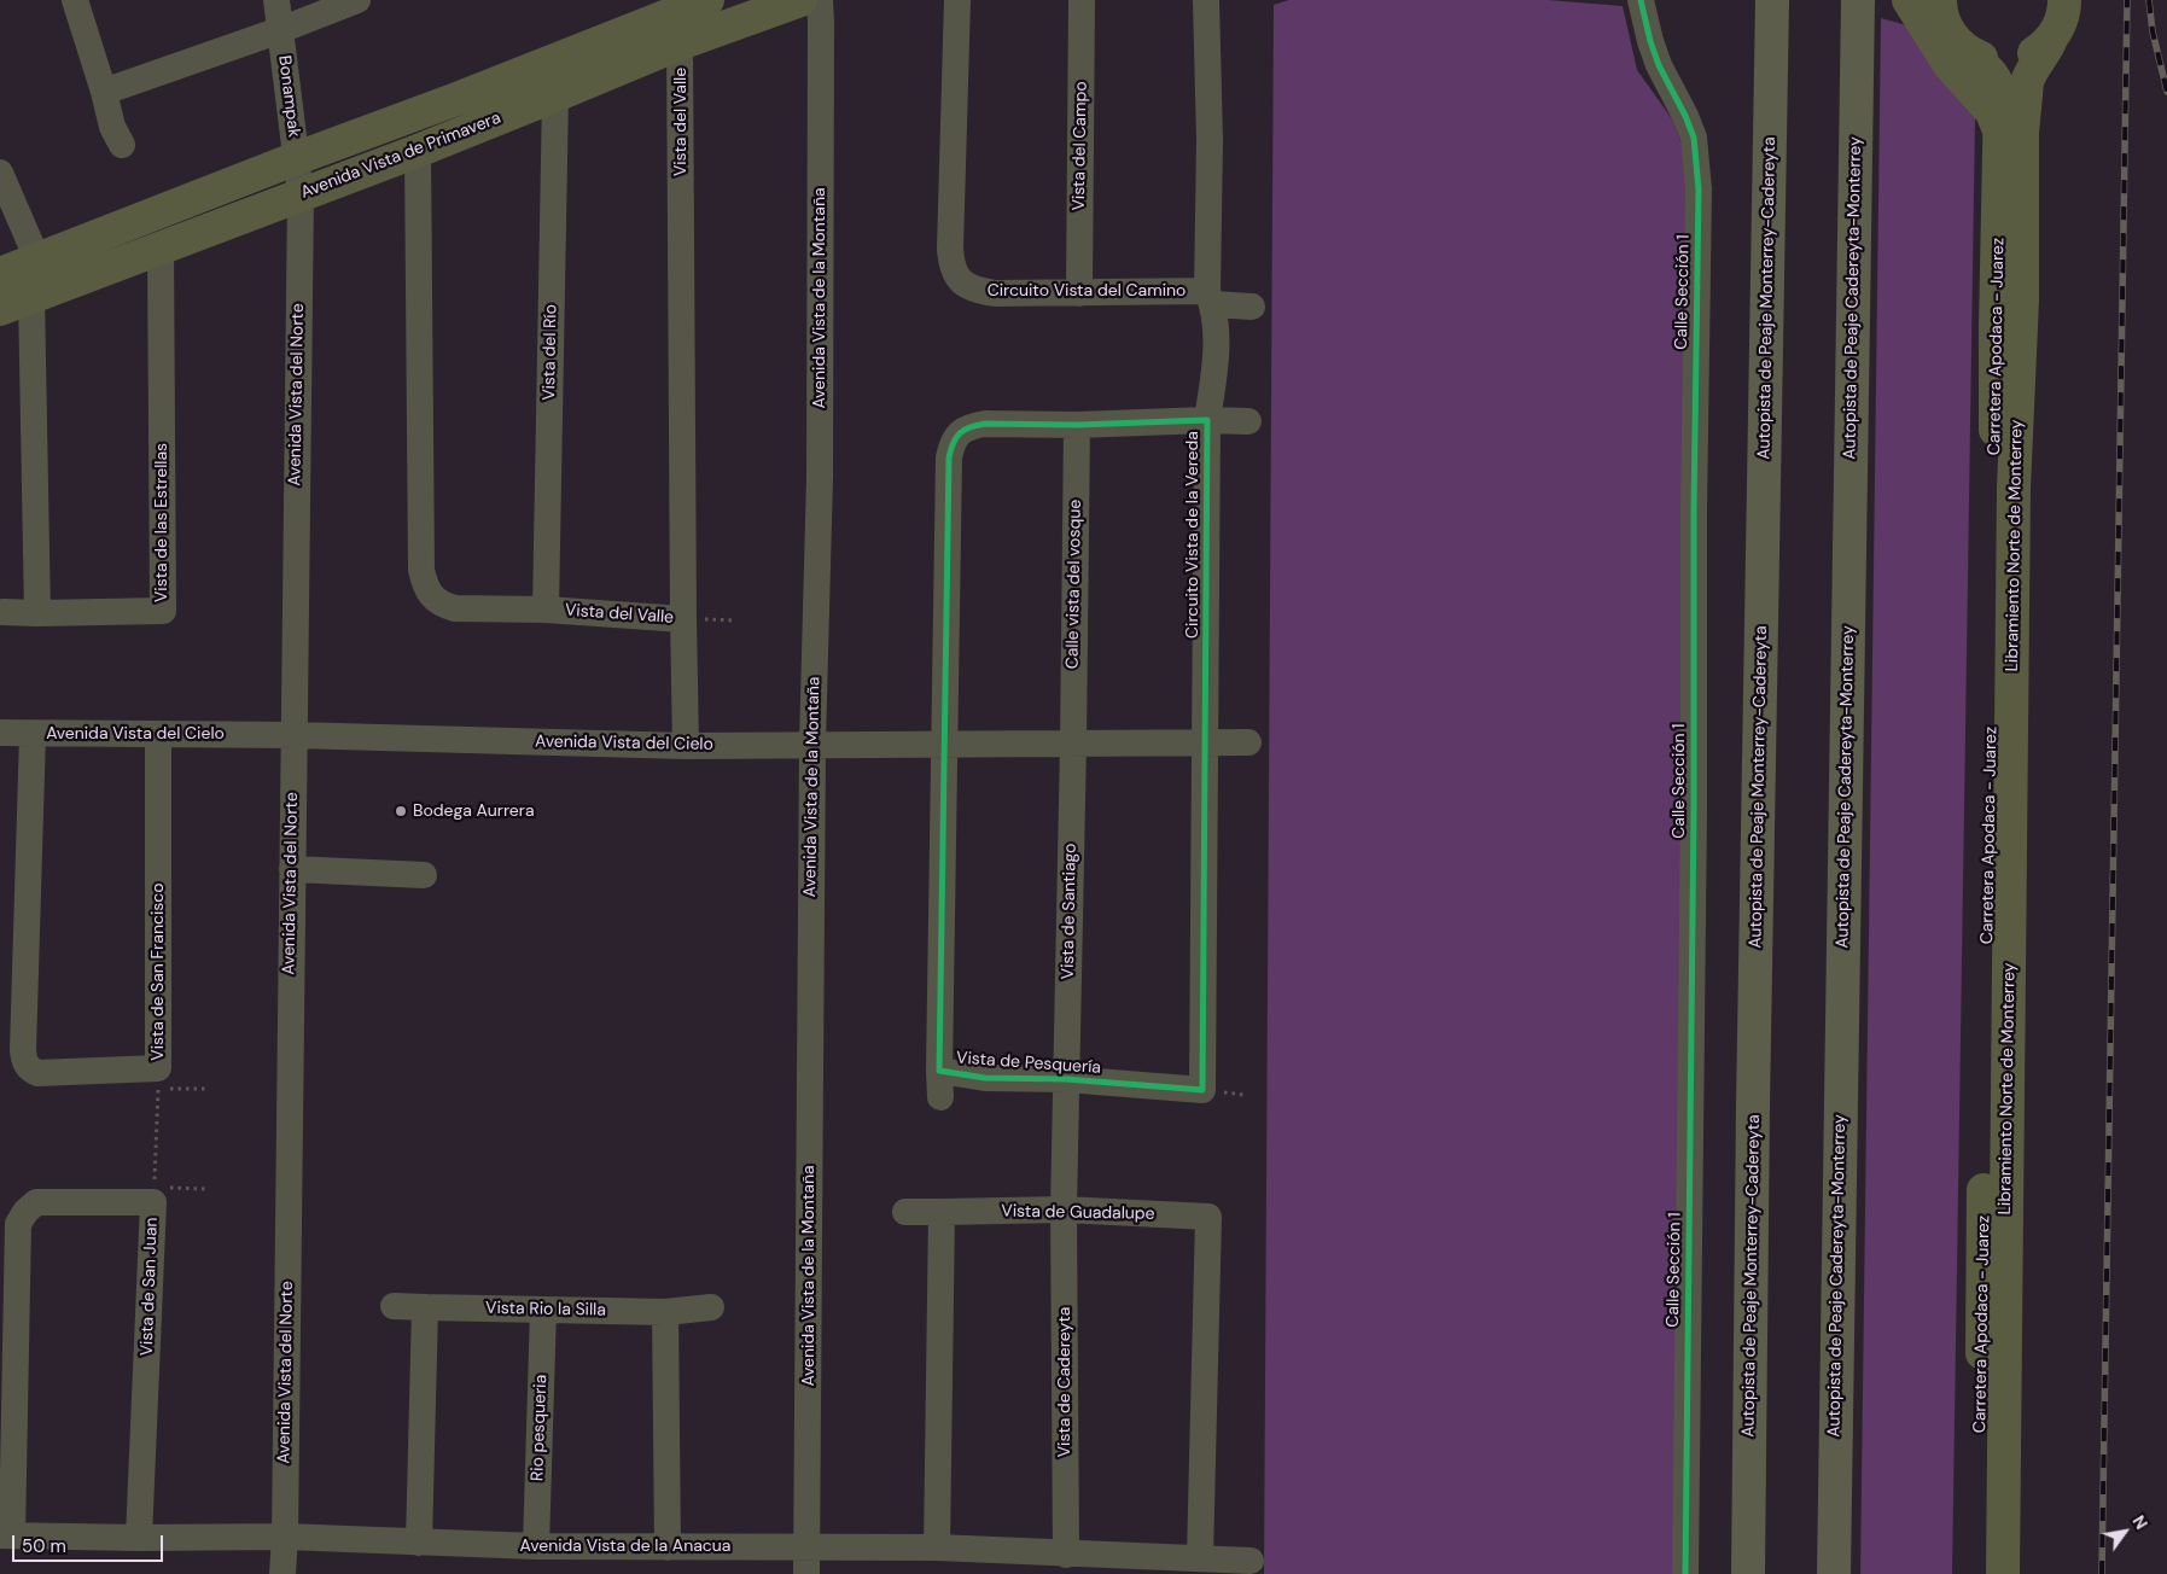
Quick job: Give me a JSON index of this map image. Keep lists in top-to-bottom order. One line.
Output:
{"streets":{"highway":["Autopista de Peaje Monterrey-Cadereyta","Autopista de Peaje Cadereyta-Monterrey"],"main road":["Avenida Vista de Primavera","Carretera Apodaca - Juarez","Libramiento Norte de Monterrey"],"street":["Bonampak","Vista del Valle","Vista del Campo","Circuito Vista del Camino","Calle Sección 1","Avenida Vista de la Montaña","Vista del Río","Avenida Vista del Norte","Vista de las Estrellas","Circuito Vista de la Vereda","Calle vista del vosque","Avenida Vista del Cielo","Vista de Santiago","Vista de San Francisco","Vista de Pesquería","Vista de Guadalupe","Vista de San Juan","Vista Rio la Silla","Vista de Cadereyta","Rio pesqueria","Avenida Vista de la Anacua"]},"crossings":[["Bonampak","Avenida Vista de Primavera"],["Bonampak","Avenida Vista del Norte"],["Vista del Valle","Avenida Vista de Primavera"],["Vista del Valle","Vista del Río"],["Vista del Campo","Circuito Vista del Camino"],["Avenida Vista de Primavera","Vista del Río"],["Avenida Vista de Primavera","Avenida Vista del Norte"],["Avenida Vista de Primavera","Vista de las Estrellas"],["Avenida Vista de la Montaña","Avenida Vista del Cielo"],["Avenida Vista de la Montaña","Avenida Vista de la Anacua"],["Carretera Apodaca - Juarez","Libramiento Norte de Monterrey"],["Avenida Vista del Norte","Avenida Vista del Cielo"],["Avenida Vista del Norte","Avenida Vista de la Anacua"],["Circuito Vista de la Vereda","Calle vista del vosque"],["Circuito Vista de la Vereda","Avenida Vista del Cielo"],["Circuito Vista de la Vereda","Vista de Pesquería"],["Calle vista del vosque","Avenida Vista del Cielo"],["Calle vista del vosque","Vista de Santiago"],["Avenida Vista del Cielo","Vista de Santiago"],["Avenida Vista del Cielo","Vista de San Francisco"],["Avenida Vista del Cielo","Vista de Pesquería"],["Vista de Santiago","Vista de Pesquería"],["Vista de Santiago","Vista de Guadalupe"],["Vista de Santiago","Vista de Cadereyta"],["Vista de Guadalupe","Vista de Cadereyta"],["Vista de Guadalupe","Avenida Vista de la Anacua"],["Vista de San Juan","Avenida Vista de la Anacua"],["Vista Rio la Silla","Rio pesqueria"],["Vista de Cadereyta","Avenida Vista de la Anacua"],["Rio pesqueria","Avenida Vista de la Anacua"]],"places":["Bodega Aurrera"],"scale_bar":"50 m","north":"top right"}
